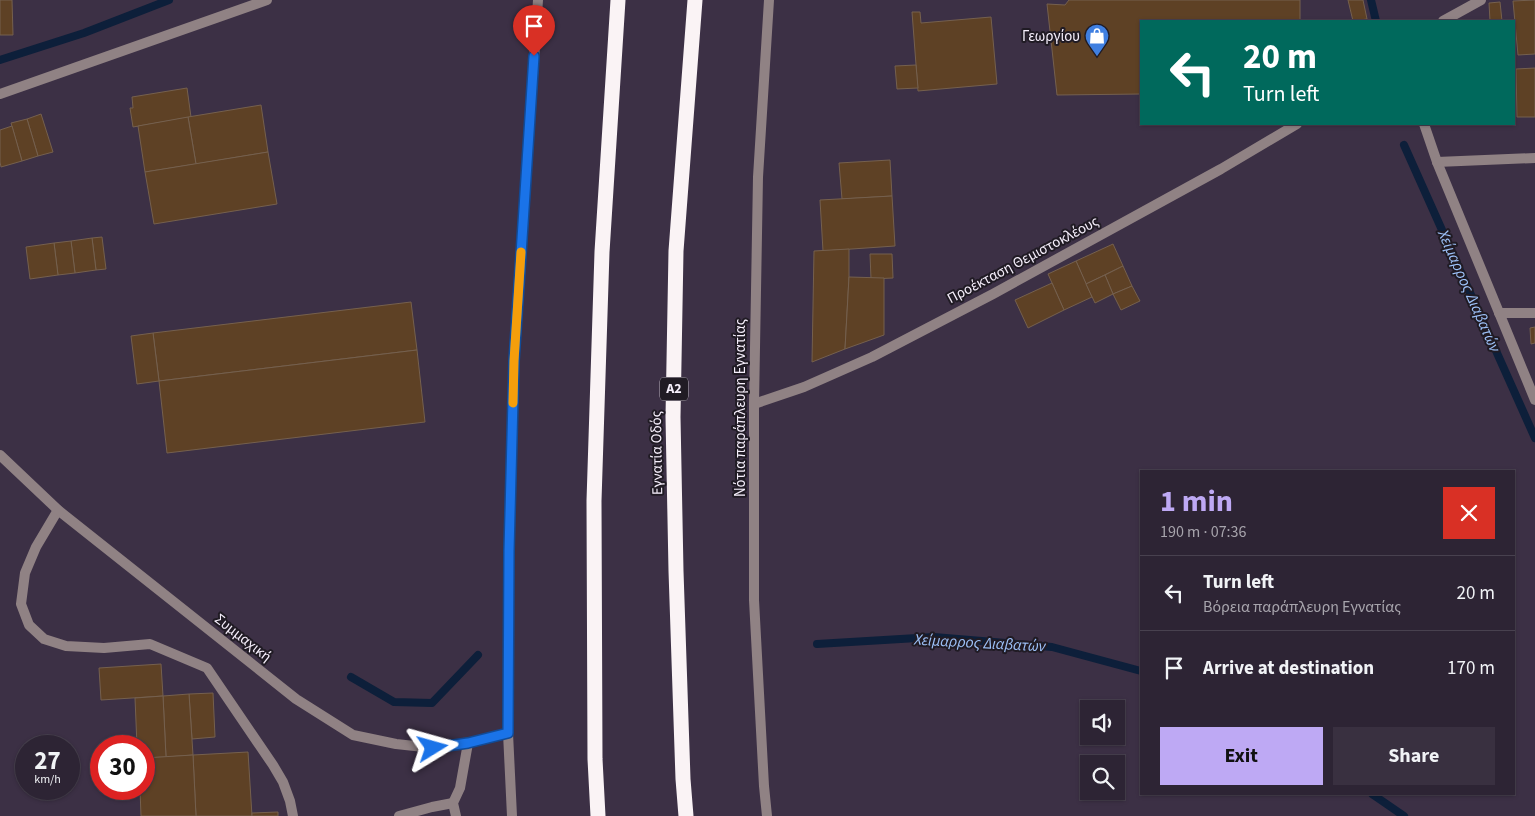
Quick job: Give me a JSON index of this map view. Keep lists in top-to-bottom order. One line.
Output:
{"streets":{"highway":["Α2","Εγνατία Οδός"],"street":["Προέκταση Θεμιστοκλέους","Νότια παράπλευρη Εγνατίας","Συμμαχική"]},"crossings":[["Προέκταση Θεμιστοκλέους","Νότια παράπλευρη Εγνατίας"]],"water":["Χείμαρρος Διαβατών"],"places":{"shop":["Γεωργίου"]},"page":{"turn":["20 m","Turn left"],"heading":["1 min","190 m · 07:36"],"list":[{"name":"Turn left","note":"Βόρεια παράπλευρη Εγνατίας","value":"20 m"},{"name":"Arrive at destination","value":"170 m"}],"buttons":["Exit","Share"],"speed":"27 km/h","limit":"30"}}
